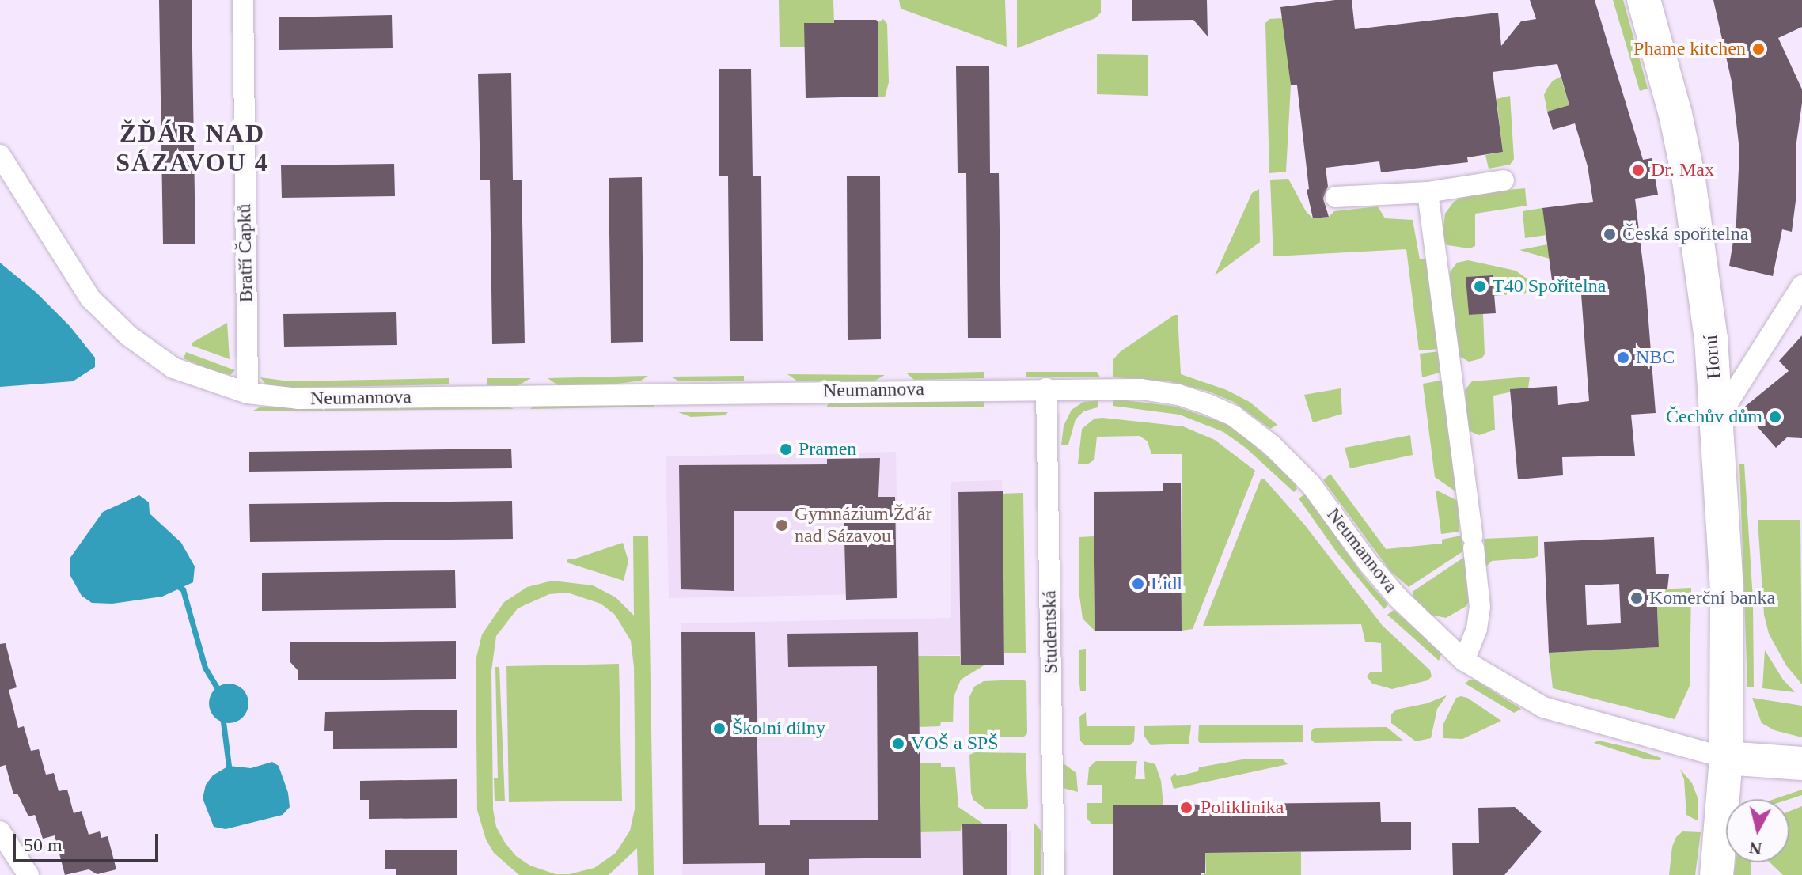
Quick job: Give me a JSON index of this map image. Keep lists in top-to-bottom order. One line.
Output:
{"streets":{"main road":["Horní"],"street":["Bratří Čapků","Neumannova","Studentská"]},"crossings":[["Bratří Čapků","Neumannova"],["Horní","Neumannova"],["Neumannova","Studentská"]],"districts":["ŽĎÁR NAD SÁZAVOU 4"],"places":["Phame kitchen","Dr. Max","Česká spořitelna","T40 Spořitelna","NBC","Čechův dům","Pramen","Gymnázium Žďár nad Sázavou","Lidl","Komerční banka","Školní dílny","VOŠ a SPŠ","Poliklinika"],"scale_bar":"50 m","north":"bottom"}
